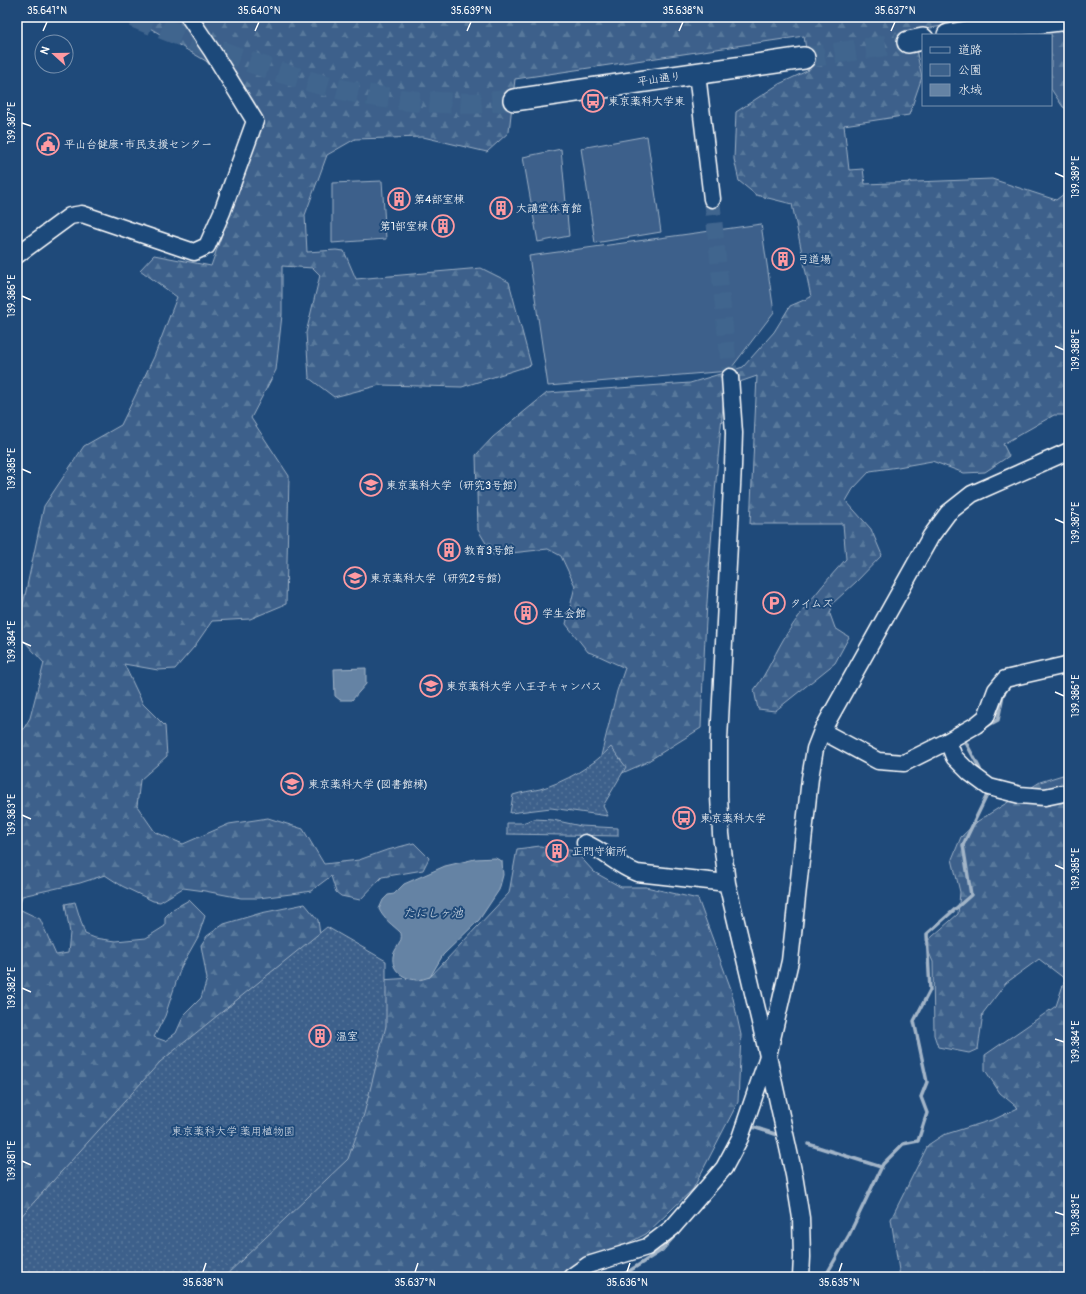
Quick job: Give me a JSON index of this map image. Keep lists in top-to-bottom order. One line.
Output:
{"streets":{"main road":["平山通り"]},"water":["たにしヶ池"],"parks":["東京薬科大学 薬用植物園"],"places":{"bus stop":["東京薬科大学東","東京薬科大学"],"public building":["平山台健康･市民支援センター"],"building":["第4部室棟","大講堂体育館","第1部室棟","弓道場","教育3号館","学生会館","正門守衛所","温室"],"school or university":["東京薬科大学（研究3号館）","東京薬科大学（研究2号館）","東京薬科大学 八王子キャンパス","東京薬科大学 (図書館棟)"],"parking":["タイムズ"]},"legend":["道路","公園","水域"],"north":"left","coordinates":["35.641°N","35.640°N","35.639°N","35.638°N","35.637°N","139.387°E","139.389°E","139.386°E","139.388°E","139.385°E","139.384°E","139.383°E","139.382°E","139.381°E","35.636°N","35.635°N"]}
